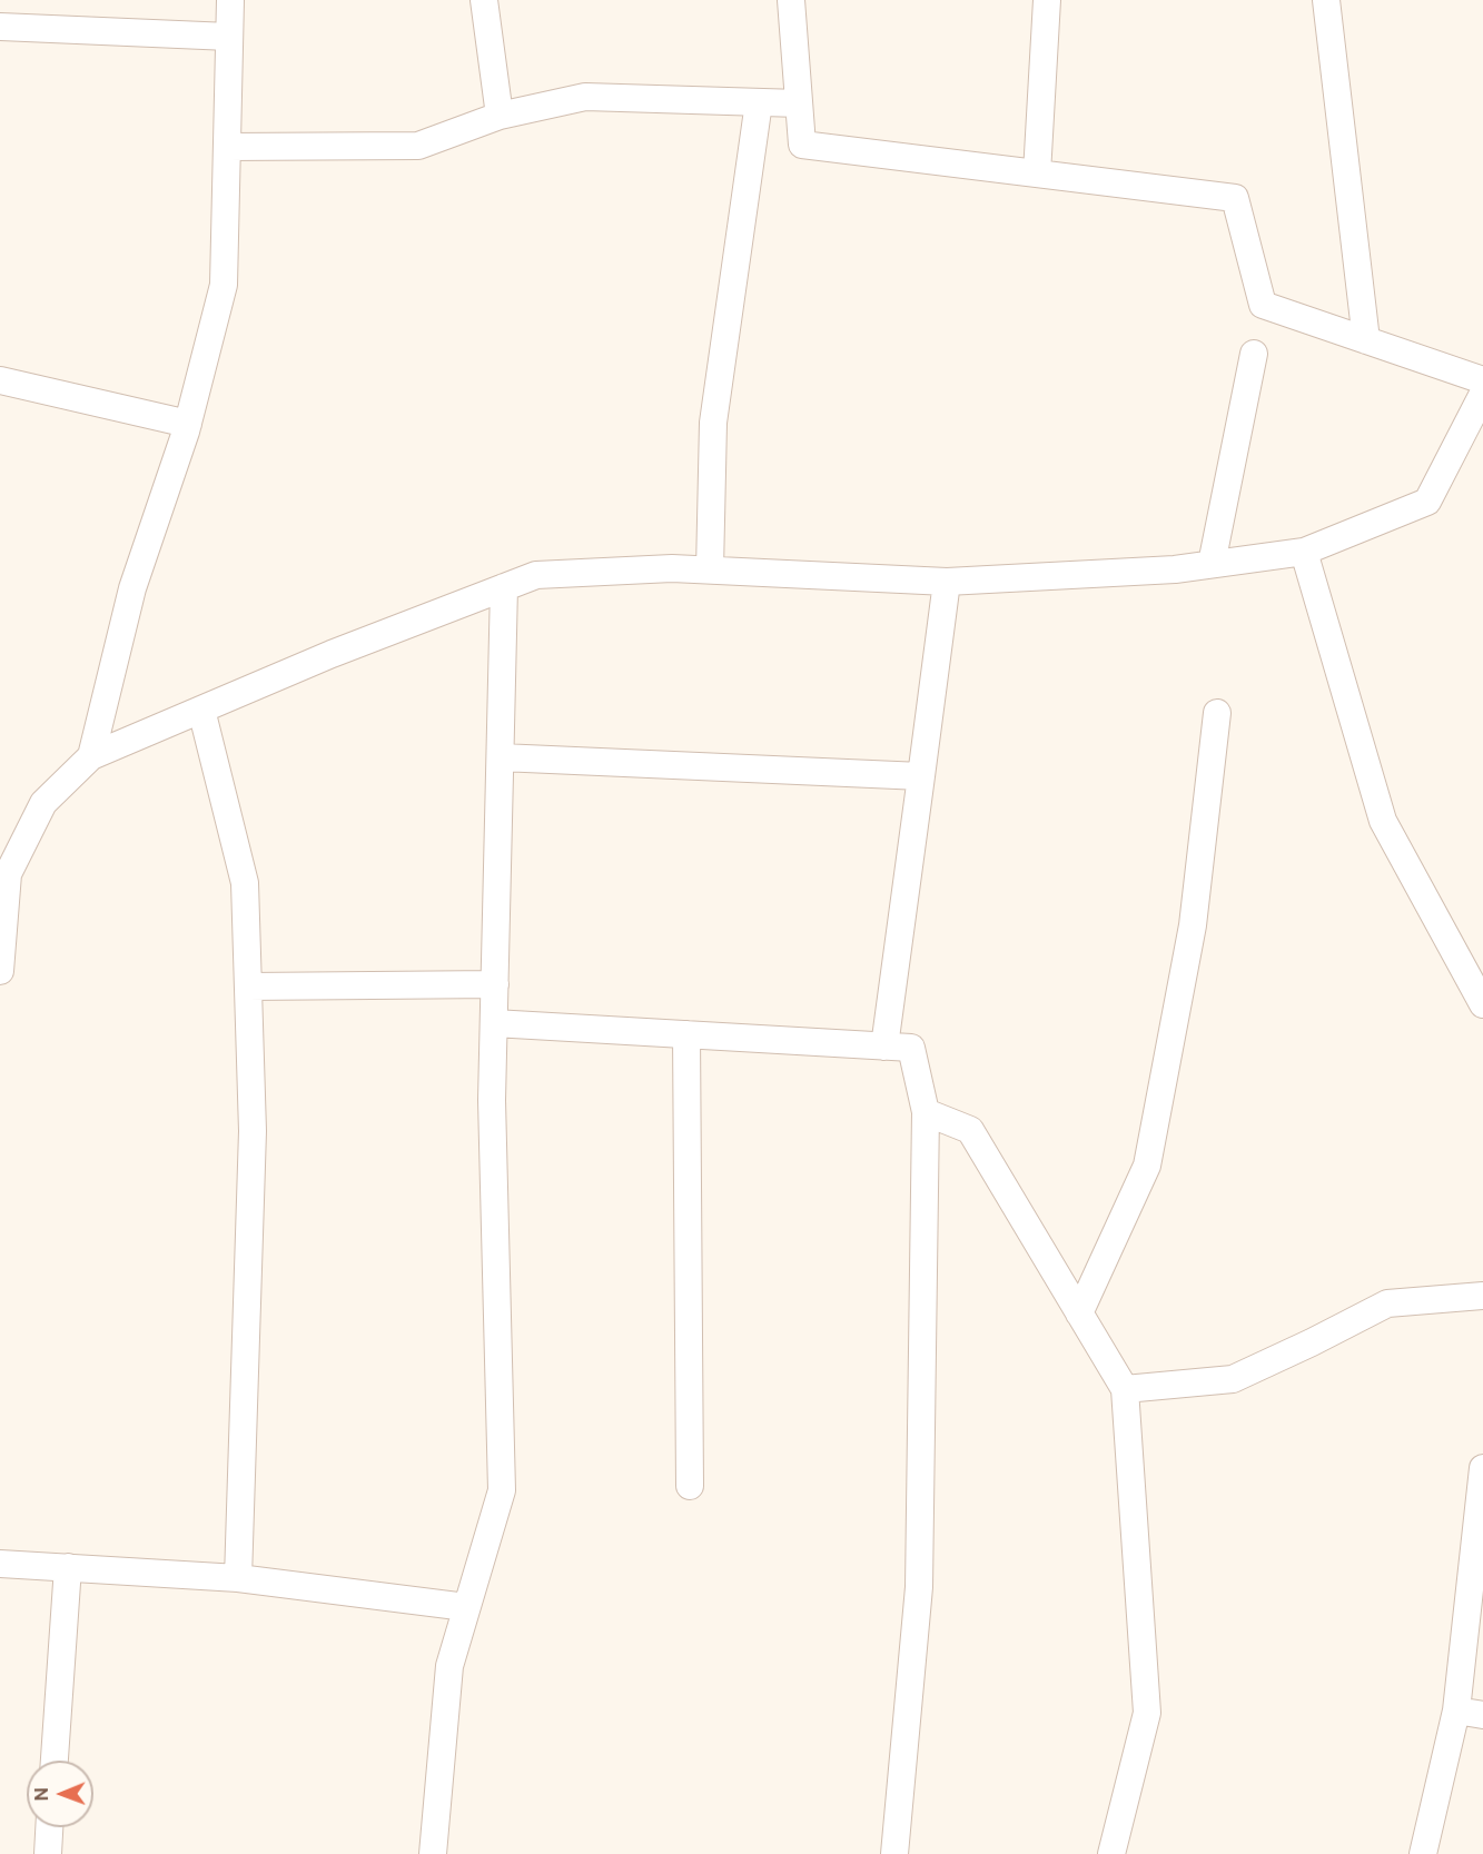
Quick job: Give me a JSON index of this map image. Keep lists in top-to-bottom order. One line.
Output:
{"north":"left"}
